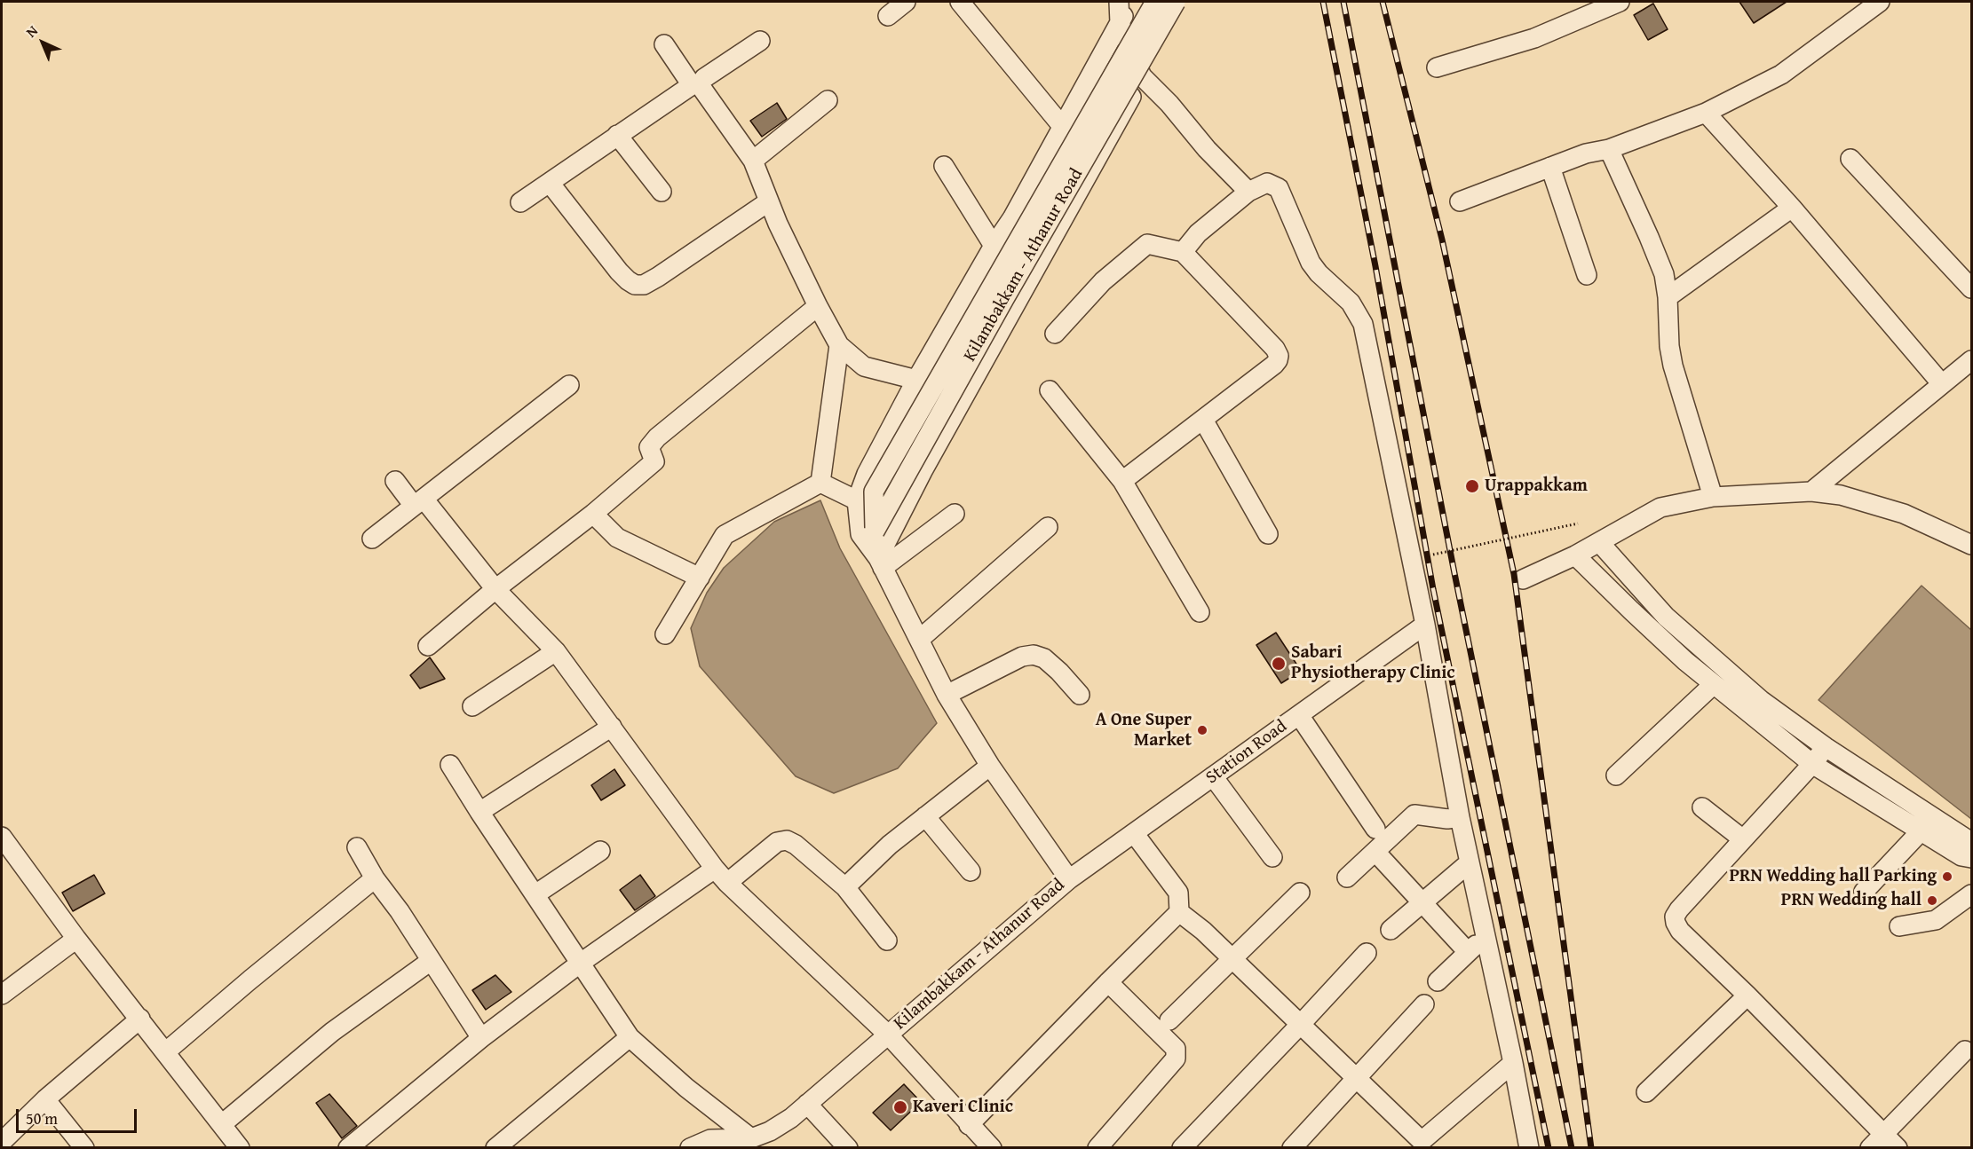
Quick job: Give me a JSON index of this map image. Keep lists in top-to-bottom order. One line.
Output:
{"streets":{"street":["Kilambakkam - Athanur Road","Station Road"]},"crossings":[["Kilambakkam - Athanur Road","Station Road"]],"places":["Urappakkam","Sabari Physiotherapy Clinic","A One Super Market","PRN Wedding hall Parking","PRN Wedding hall","Kaveri Clinic"],"scale_bar":"50 m","north":"top left"}
